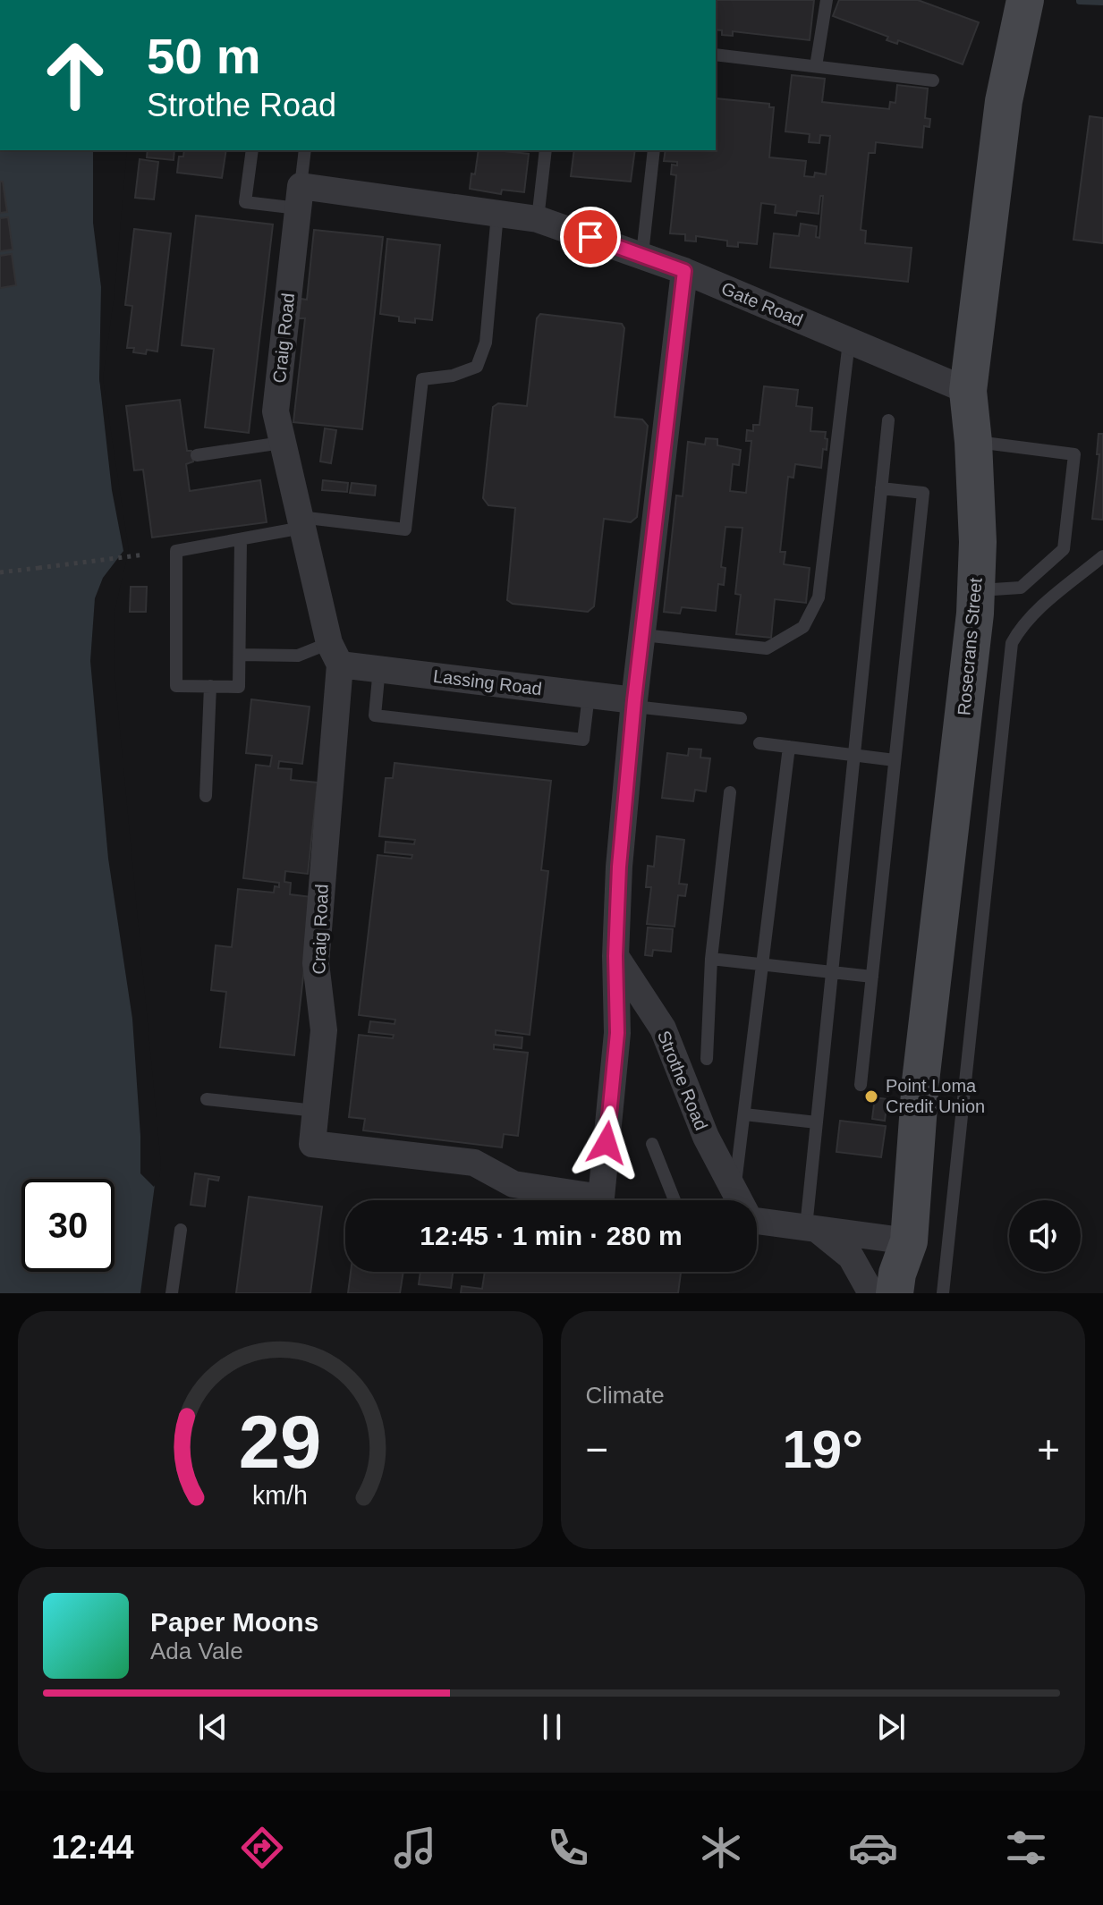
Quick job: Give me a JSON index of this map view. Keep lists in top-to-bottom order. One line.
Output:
{"streets":{"street":["Gate Road","Craig Road","Rosecrans Street","Lassing Road","Strothe Road"]},"crossings":[["Gate Road","Craig Road"],["Gate Road","Rosecrans Street"],["Craig Road","Lassing Road"],["Craig Road","Strothe Road"],["Rosecrans Street","Strothe Road"]],"places":["Point Loma Credit Union"],"page":{"turn":["50 m","Strothe Road"],"limit":"30","trip":"12:45 · 1 min · 280 m","tile":"Climate","heat":["−","19°","+"],"song":["Paper Moons","Ada Vale"],"tabs":"12:44","gauge":["29","km/h"]}}
